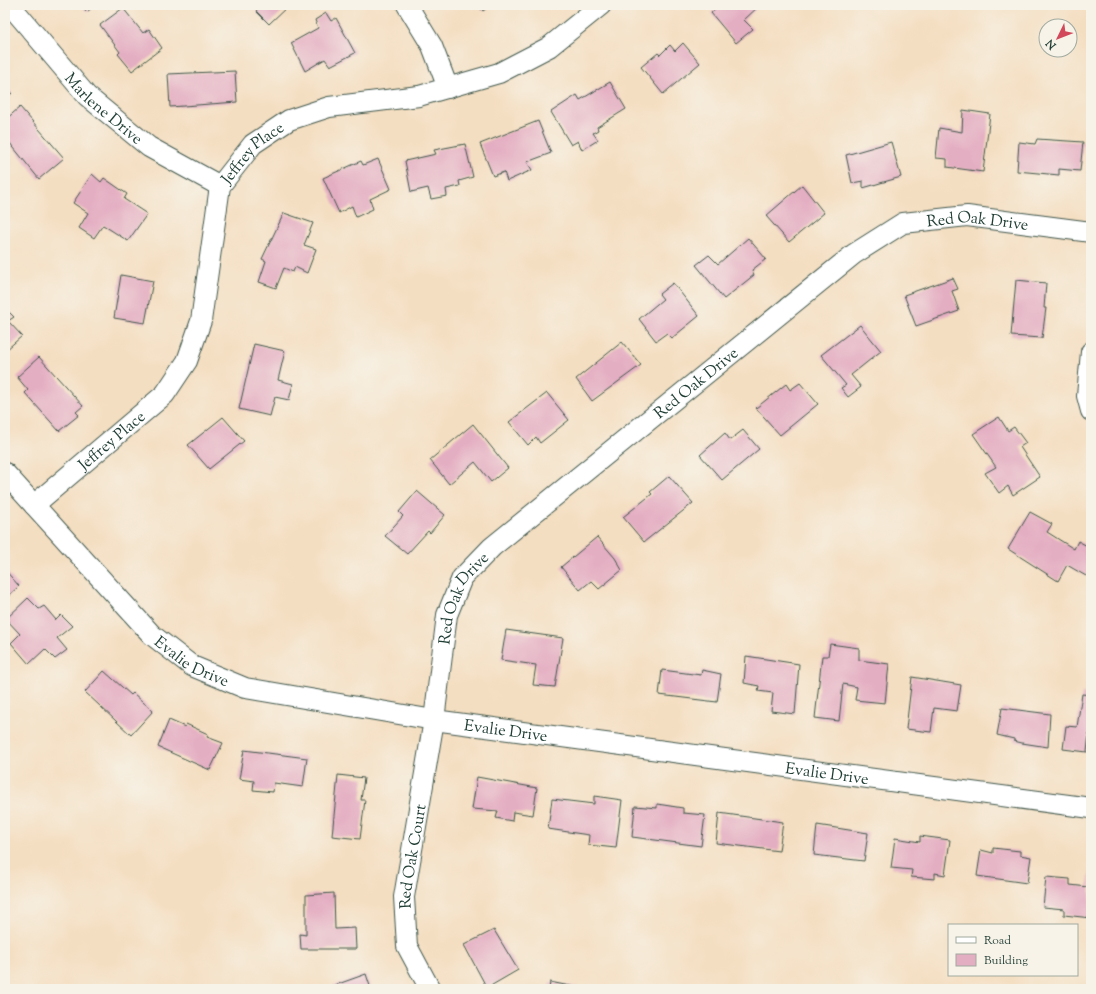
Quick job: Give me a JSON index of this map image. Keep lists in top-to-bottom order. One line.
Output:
{"streets":{"street":["Marlene Drive","Jeffrey Place","Red Oak Drive","Evalie Drive","Red Oak Court"]},"crossings":[["Marlene Drive","Jeffrey Place"],["Jeffrey Place","Evalie Drive"],["Red Oak Drive","Evalie Drive"],["Red Oak Drive","Red Oak Court"],["Evalie Drive","Red Oak Court"]],"legend":["Road","Building"],"north":"bottom left"}
